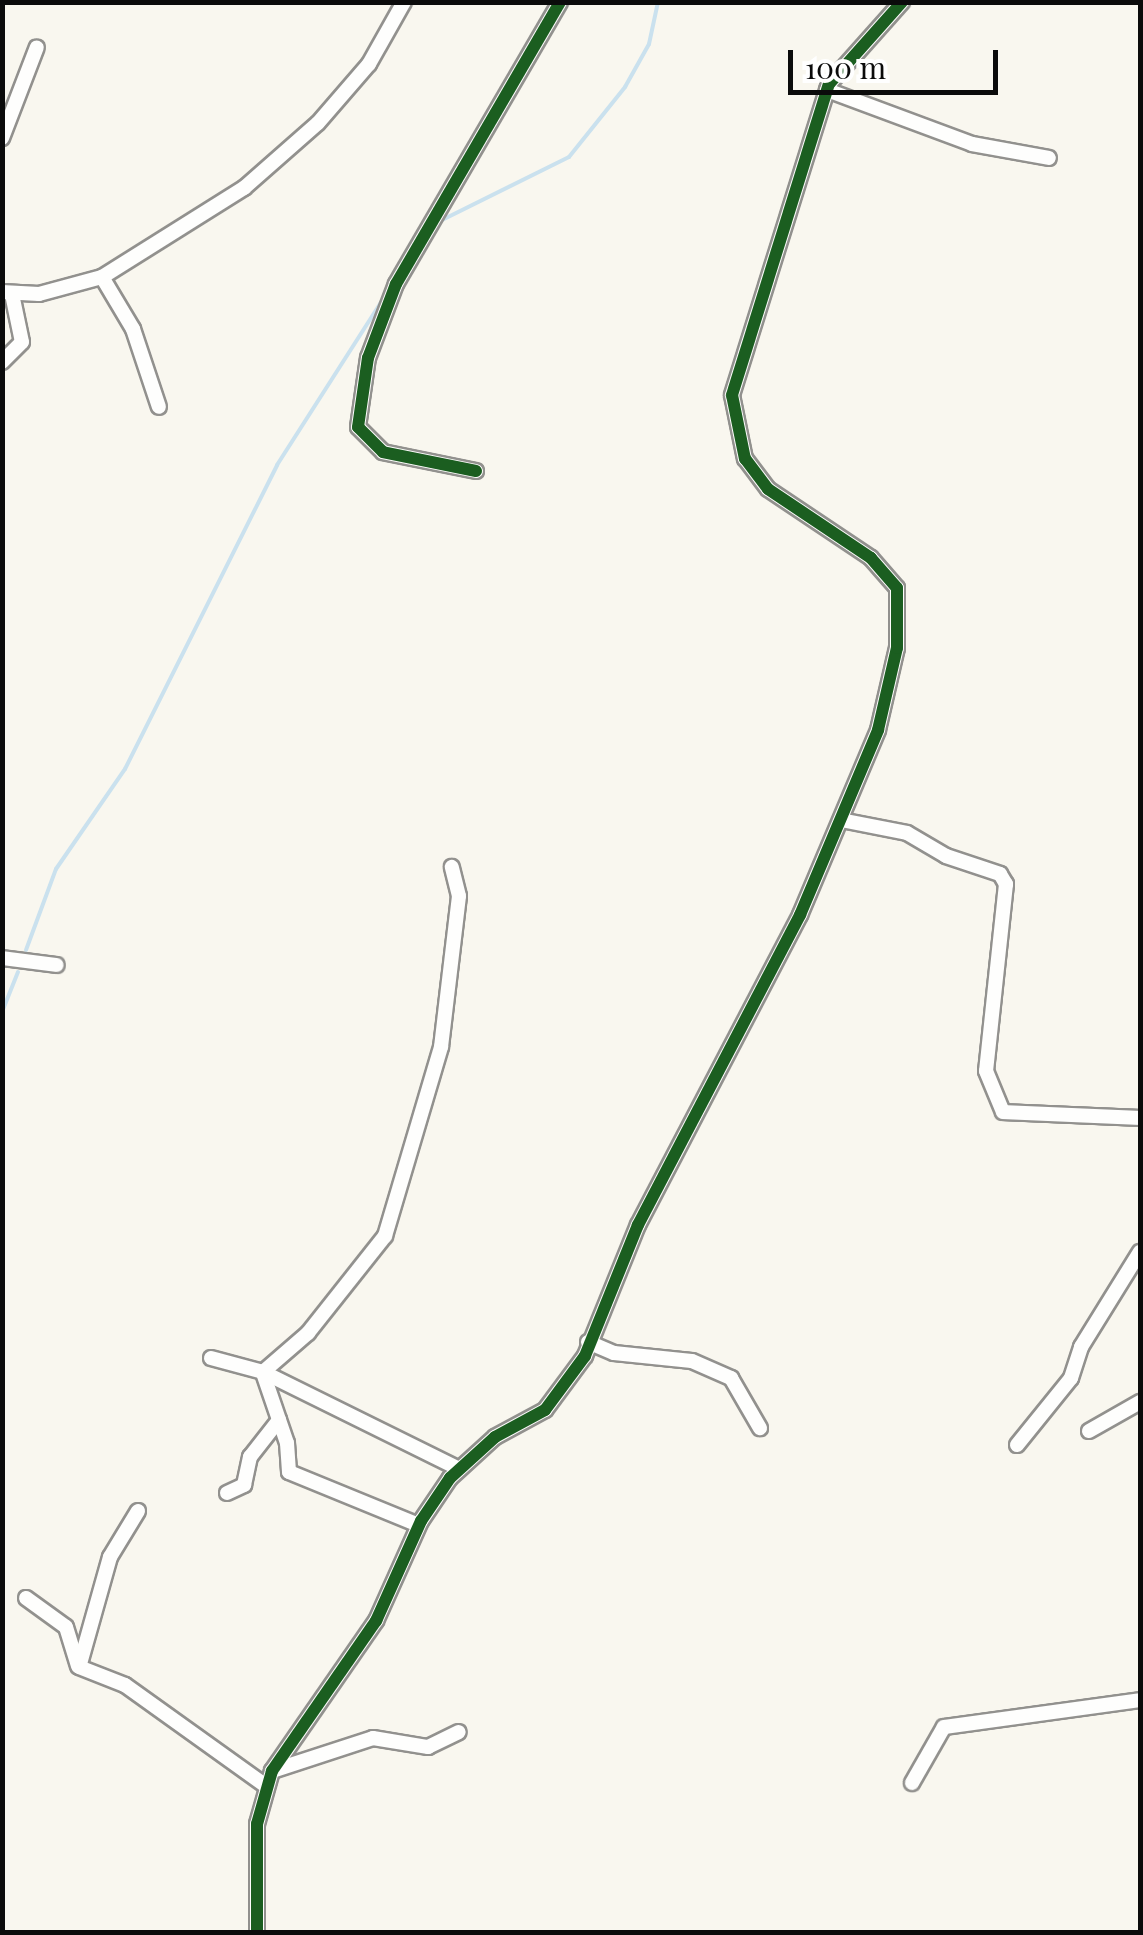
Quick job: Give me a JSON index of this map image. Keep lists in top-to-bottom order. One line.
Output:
{"scale_bar":"100 m"}
